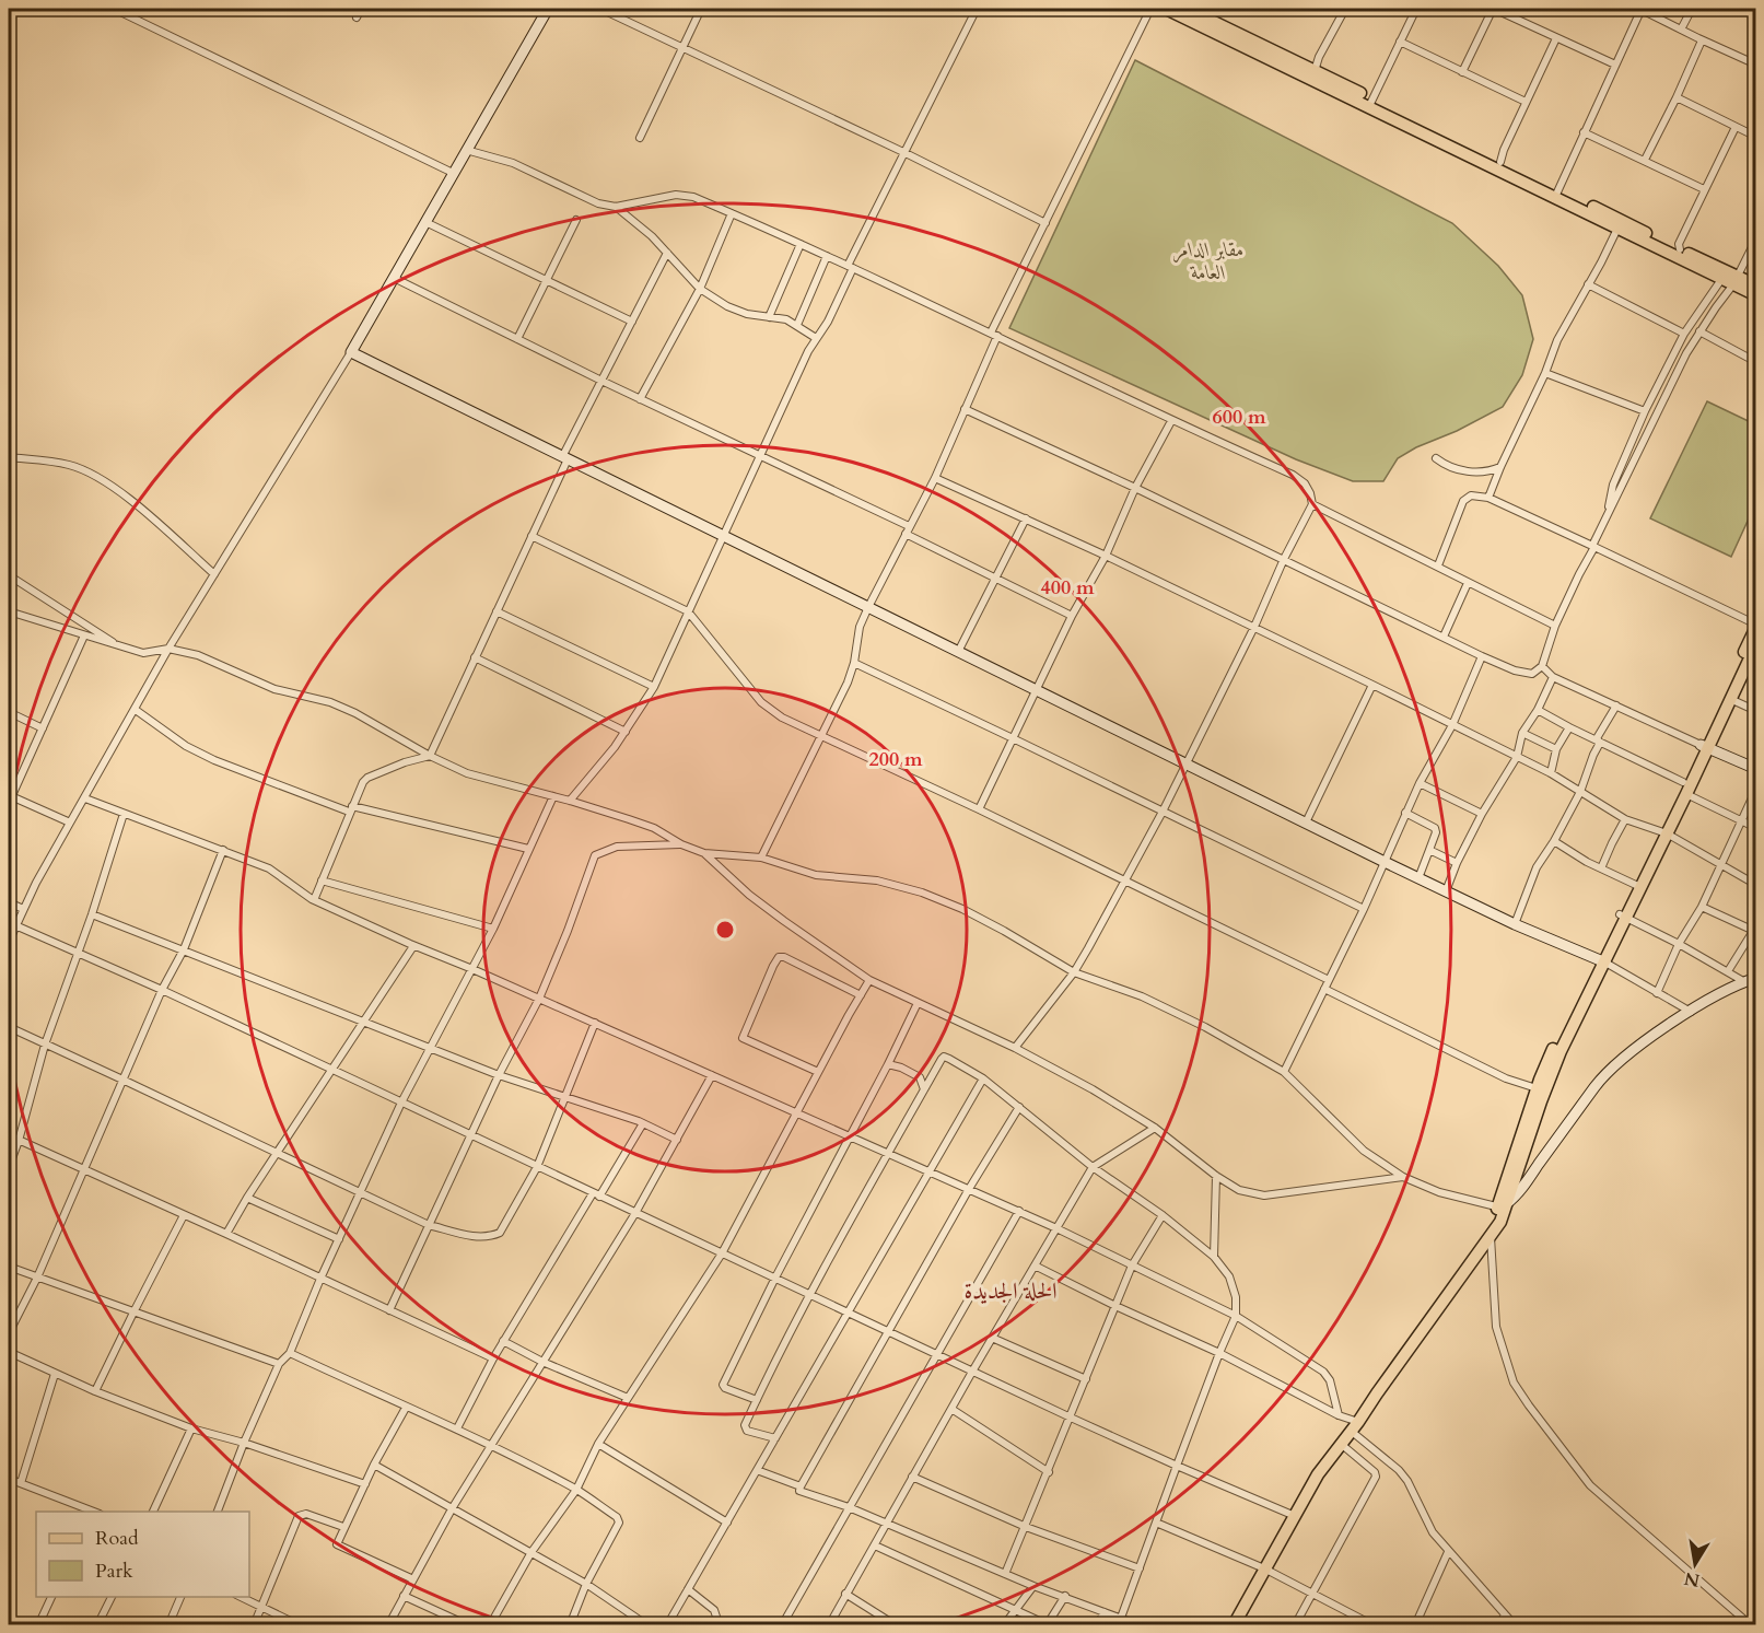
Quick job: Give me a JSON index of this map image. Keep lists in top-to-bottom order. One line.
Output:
{"districts":["الحلة الجديدة"],"parks":["مقابر الدامر العامة"],"legend":["Road","Park"],"north":"bottom","rings":["600 m","400 m","200 m"]}
